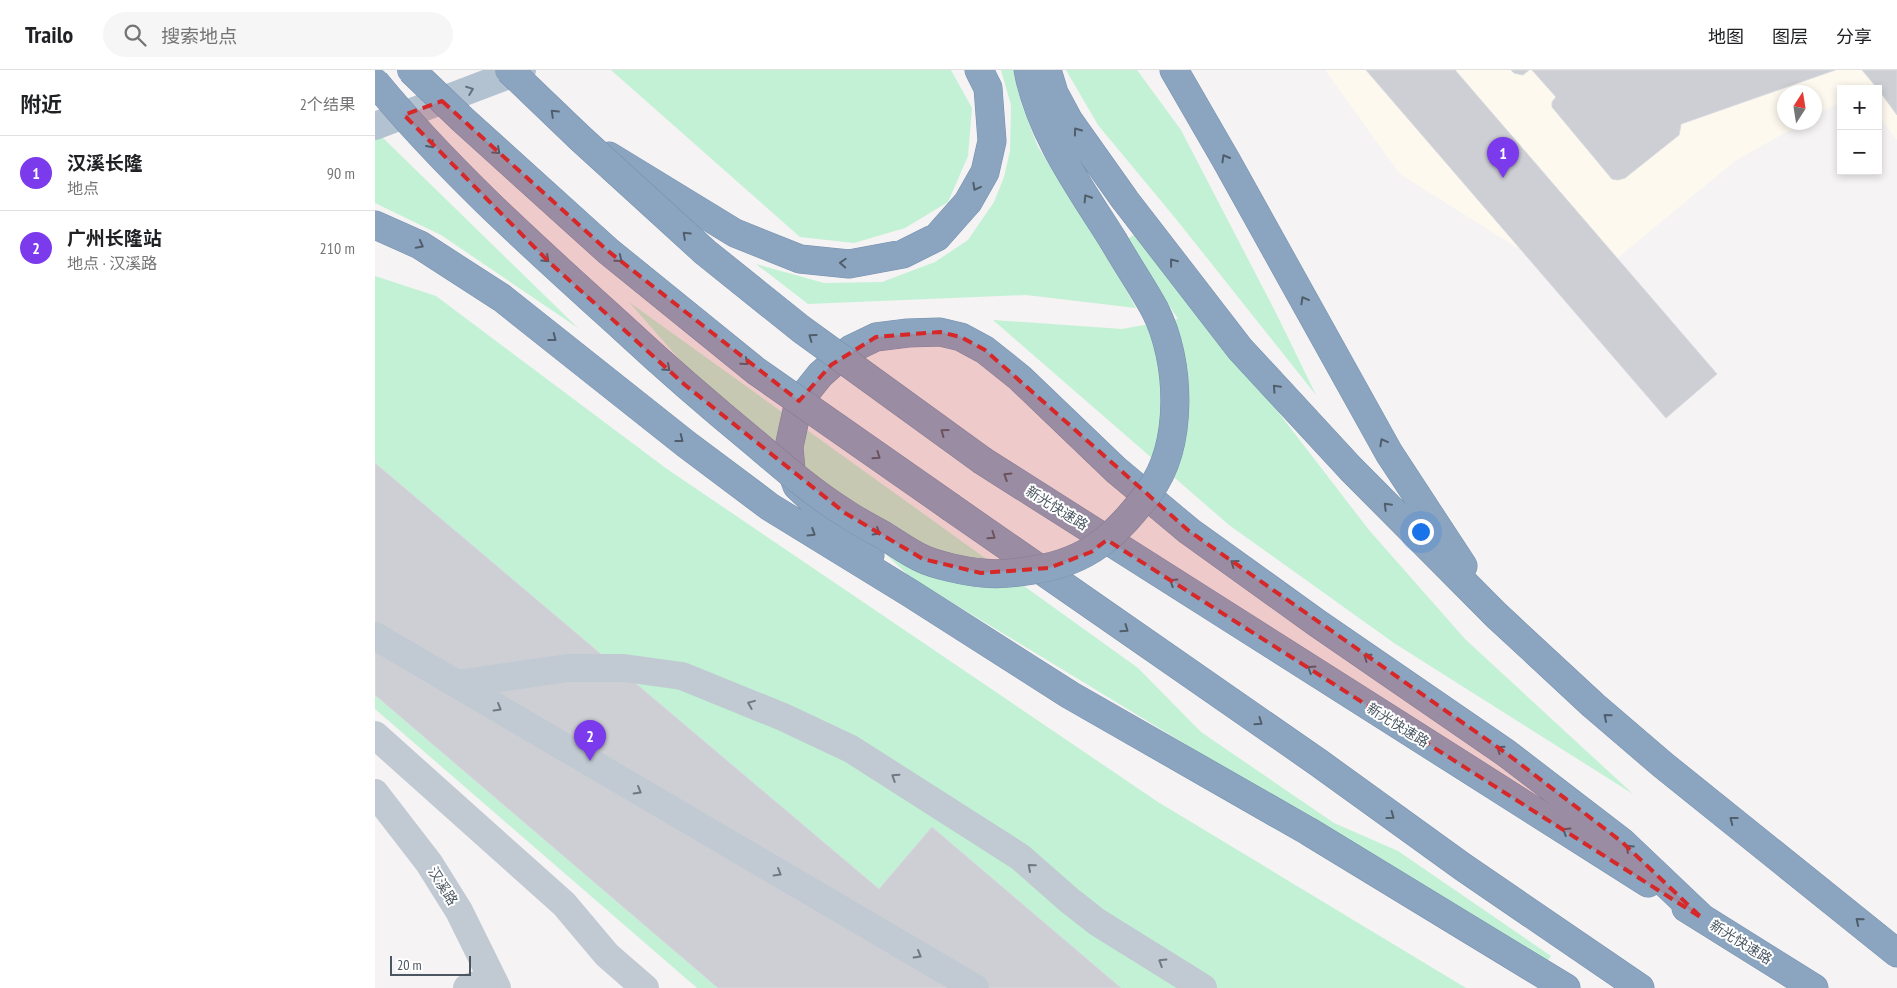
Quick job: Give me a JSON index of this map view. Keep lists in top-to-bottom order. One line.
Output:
{"streets":{"highway":["新光快速路"],"street":["汉溪路"]},"scale_bar":"20 m","north":"top","page":{"header":"Trailo","search":"搜索地点","nav":["地图","图层","分享"],"heading":["附近","2个结果"],"map_buttons":["+","−"],"list":[{"mark":"1","name":"汉溪长隆","note":"地点","value":"90 m"},{"mark":"2","name":"广州长隆站","note":"地点 · 汉溪路","value":"210 m"}],"pins":["1","2"],"scale":"20 m"}}
